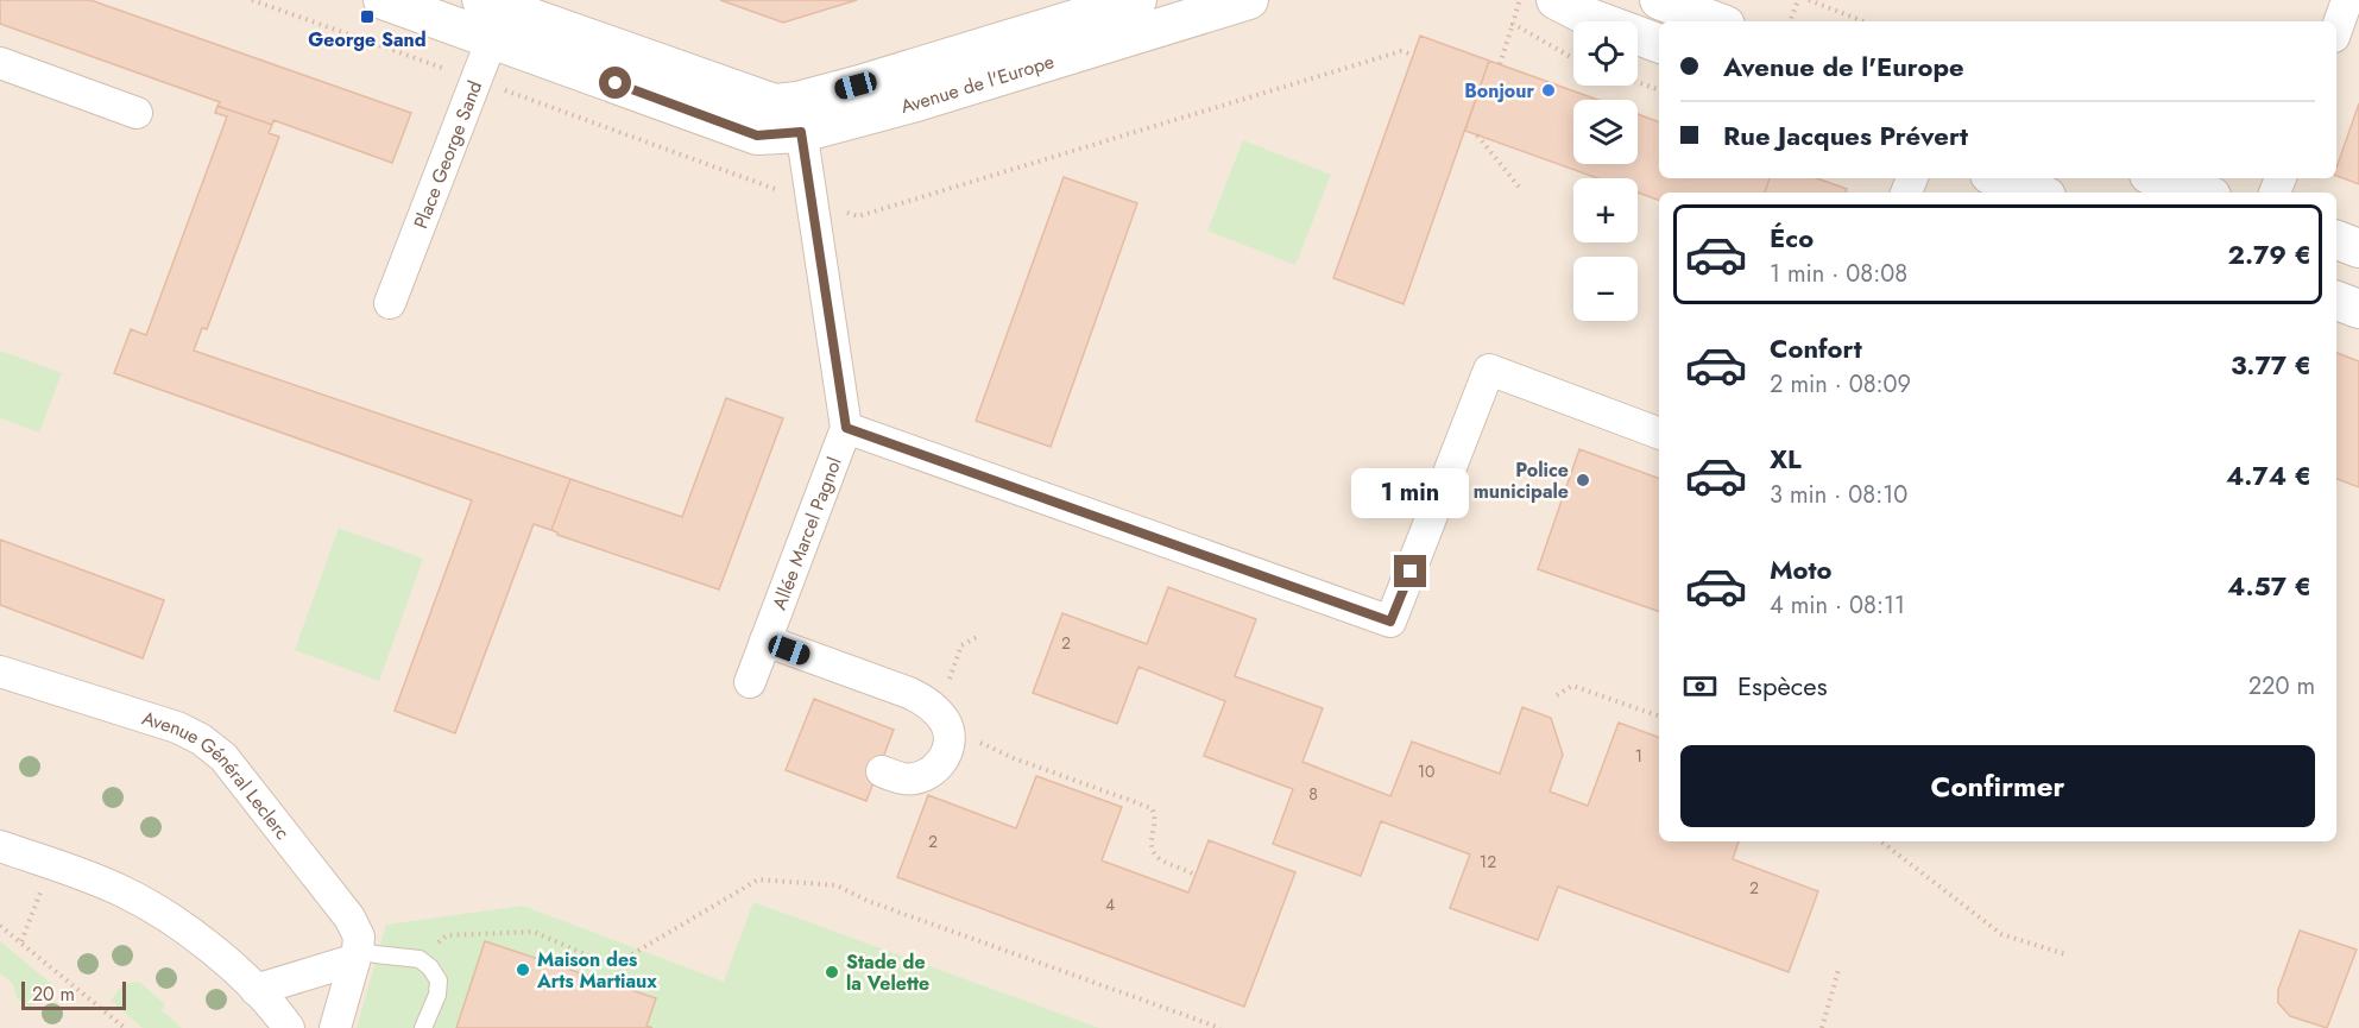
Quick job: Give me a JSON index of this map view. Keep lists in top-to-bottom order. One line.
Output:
{"streets":{"street":["Avenue de l'Europe","Place George Sand","Allée Marcel Pagnol","Avenue Général Leclerc"]},"crossings":[["Avenue de l'Europe","Place George Sand"]],"places":{"transit":["George Sand"],"other":["Bonjour","Police municipale","Maison des Arts Martiaux","Stade de la Velette"]},"house_numbers":["2","1","10","8","2","12","2","4"],"scale_bar":"20 m","page":{"map_buttons":["+","−"],"banner":["Avenue de l'Europe","Rue Jacques Prévert"],"list":[{"name":"Éco","note":"1 min · 08:08","value":"2.79 €"},{"name":"Confort","note":"2 min · 08:09","value":"3.77 €"},{"name":"XL","note":"3 min · 08:10","value":"4.74 €"},{"name":"Moto","note":"4 min · 08:11","value":"4.57 €"}],"bubble":"1 min","pay":["Espèces","220 m"],"buttons":"Confirmer","scale":"20 m"}}
